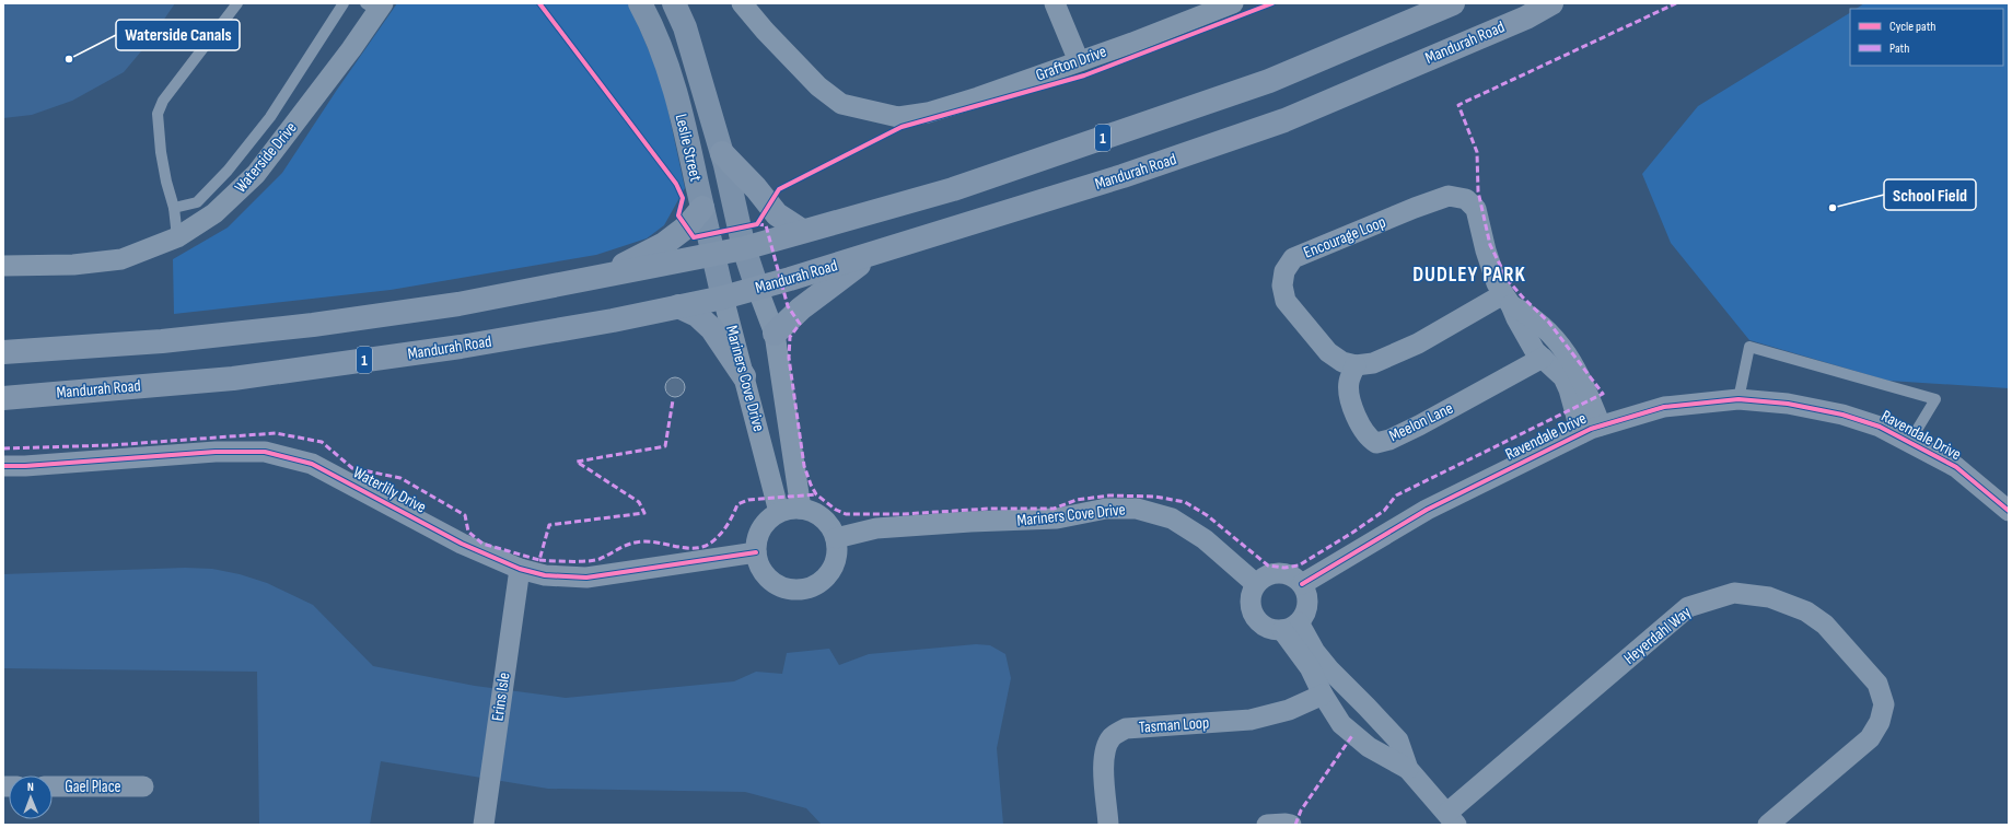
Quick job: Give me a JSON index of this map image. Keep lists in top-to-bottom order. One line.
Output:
{"streets":{"highway":["Mandurah Road","1"],"street":["Grafton Drive","Leslie Street","Waterside Drive","Encourage Loop","Mariners Cove Drive","Meelon Lane","Ravendale Drive","Waterlily Drive","Heyerdahl Way","Erins Isle","Tasman Loop","Gael Place"]},"crossings":[["Mandurah Road","Leslie Street"],["Mandurah Road","Mariners Cove Drive"],["1","Leslie Street"],["Leslie Street","Mariners Cove Drive"],["Encourage Loop","Meelon Lane"],["Encourage Loop","Ravendale Drive"],["Mariners Cove Drive","Ravendale Drive"],["Mariners Cove Drive","Waterlily Drive"],["Waterlily Drive","Erins Isle"]],"districts":["DUDLEY PARK"],"places":["Waterside Canals","School Field"],"legend":["Cycle path","Path"],"north":"top"}
